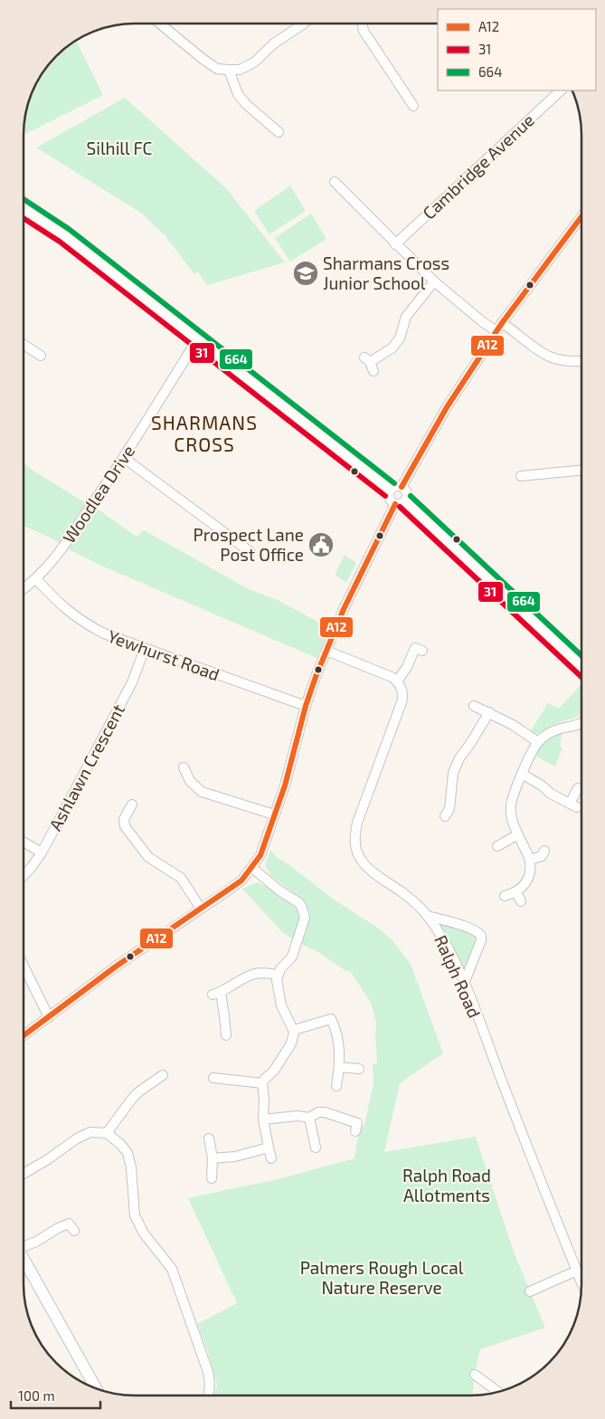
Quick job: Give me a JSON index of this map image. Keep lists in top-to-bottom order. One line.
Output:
{"streets":{"street":["Cambridge Avenue","Woodlea Drive","Yewhurst Road","Ashlawn Crescent","Ralph Road"]},"crossings":[["Woodlea Drive","Yewhurst Road"],["Yewhurst Road","Ashlawn Crescent"]],"districts":["SHARMANS CROSS"],"parks":["Silhill FC","Ralph Road Allotments","Palmers Rough Local Nature Reserve"],"places":{"school or university":["Sharmans Cross Junior School"],"public building":["Prospect Lane Post Office"]},"lines":["transit line 664","transit line A12","transit line 31"],"legend":["A12","31","664"],"scale_bar":"100 m"}
